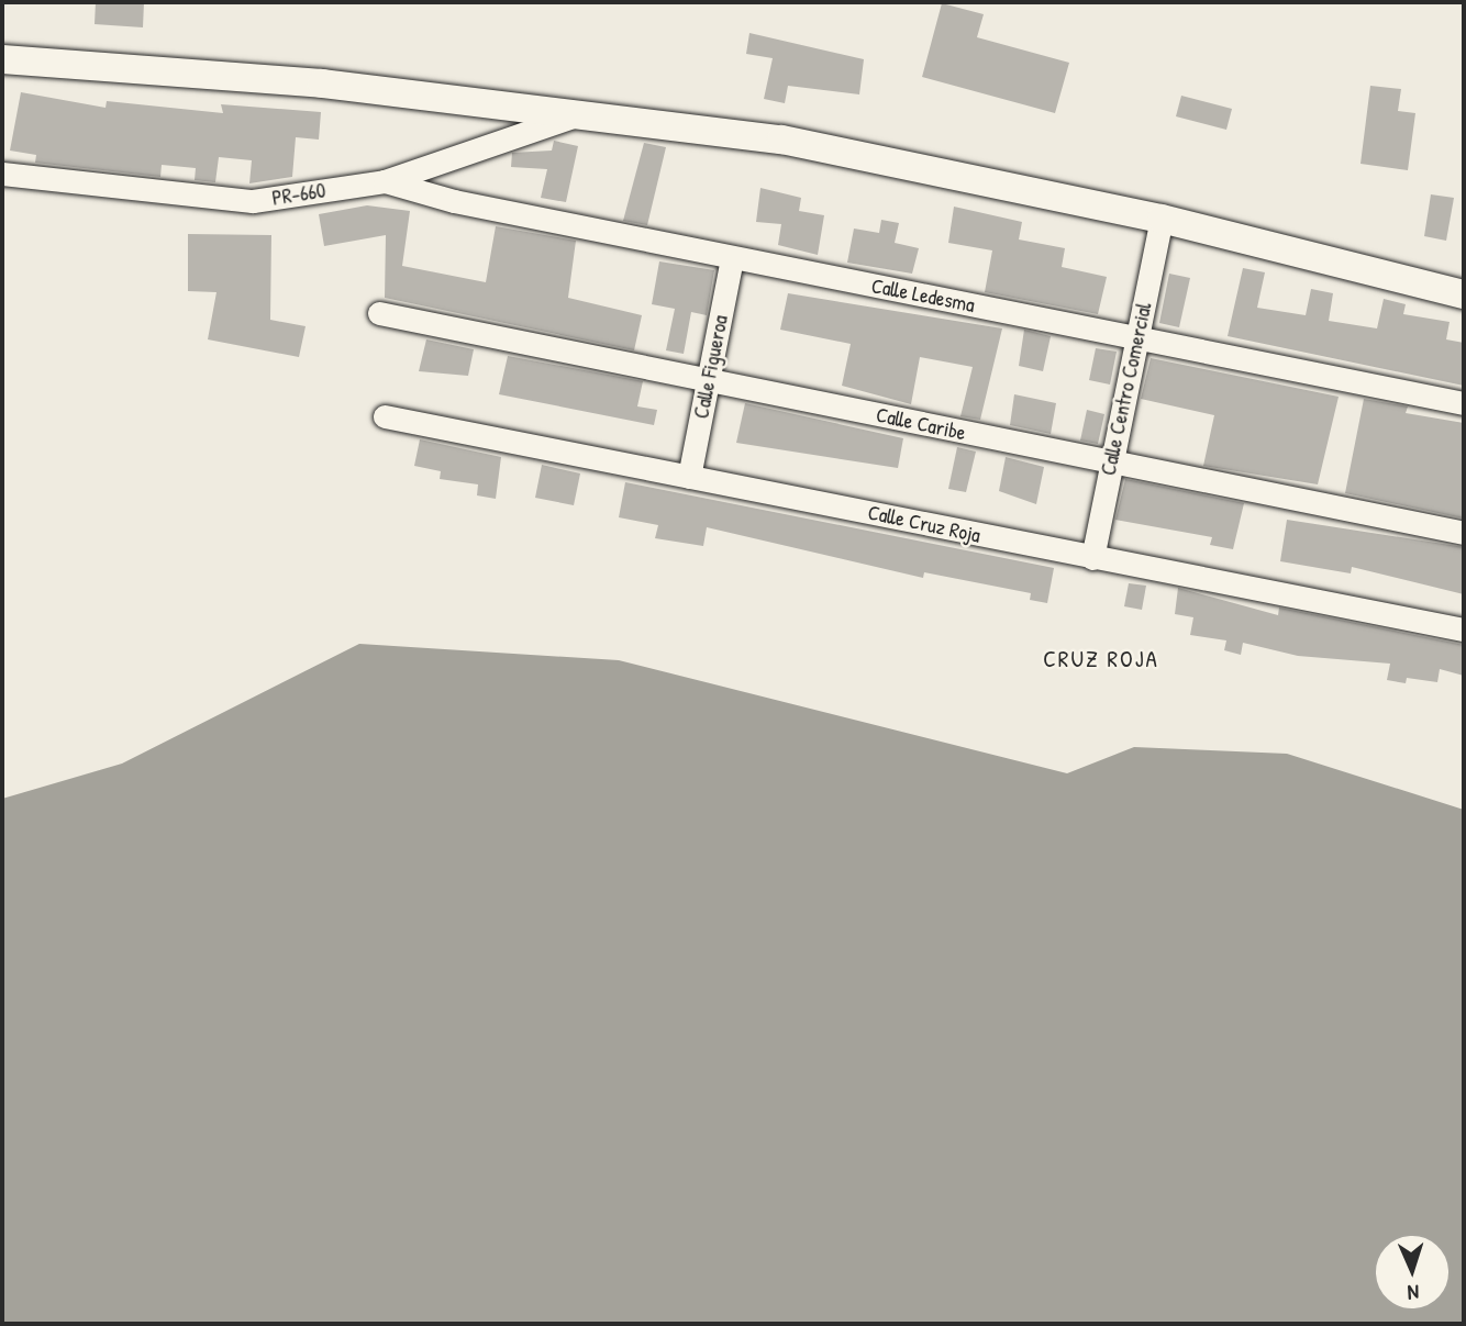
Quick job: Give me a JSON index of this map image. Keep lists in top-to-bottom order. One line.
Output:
{"streets":{"street":["PR-660","Calle Ledesma","Calle Figueroa","Calle Centro Comercial","Calle Caribe","Calle Cruz Roja"]},"crossings":[["PR-660","Calle Ledesma"],["Calle Ledesma","Calle Figueroa"],["Calle Ledesma","Calle Centro Comercial"],["Calle Figueroa","Calle Caribe"],["Calle Figueroa","Calle Cruz Roja"],["Calle Centro Comercial","Calle Caribe"],["Calle Centro Comercial","Calle Cruz Roja"]],"districts":["CRUZ ROJA"],"north":"bottom"}
